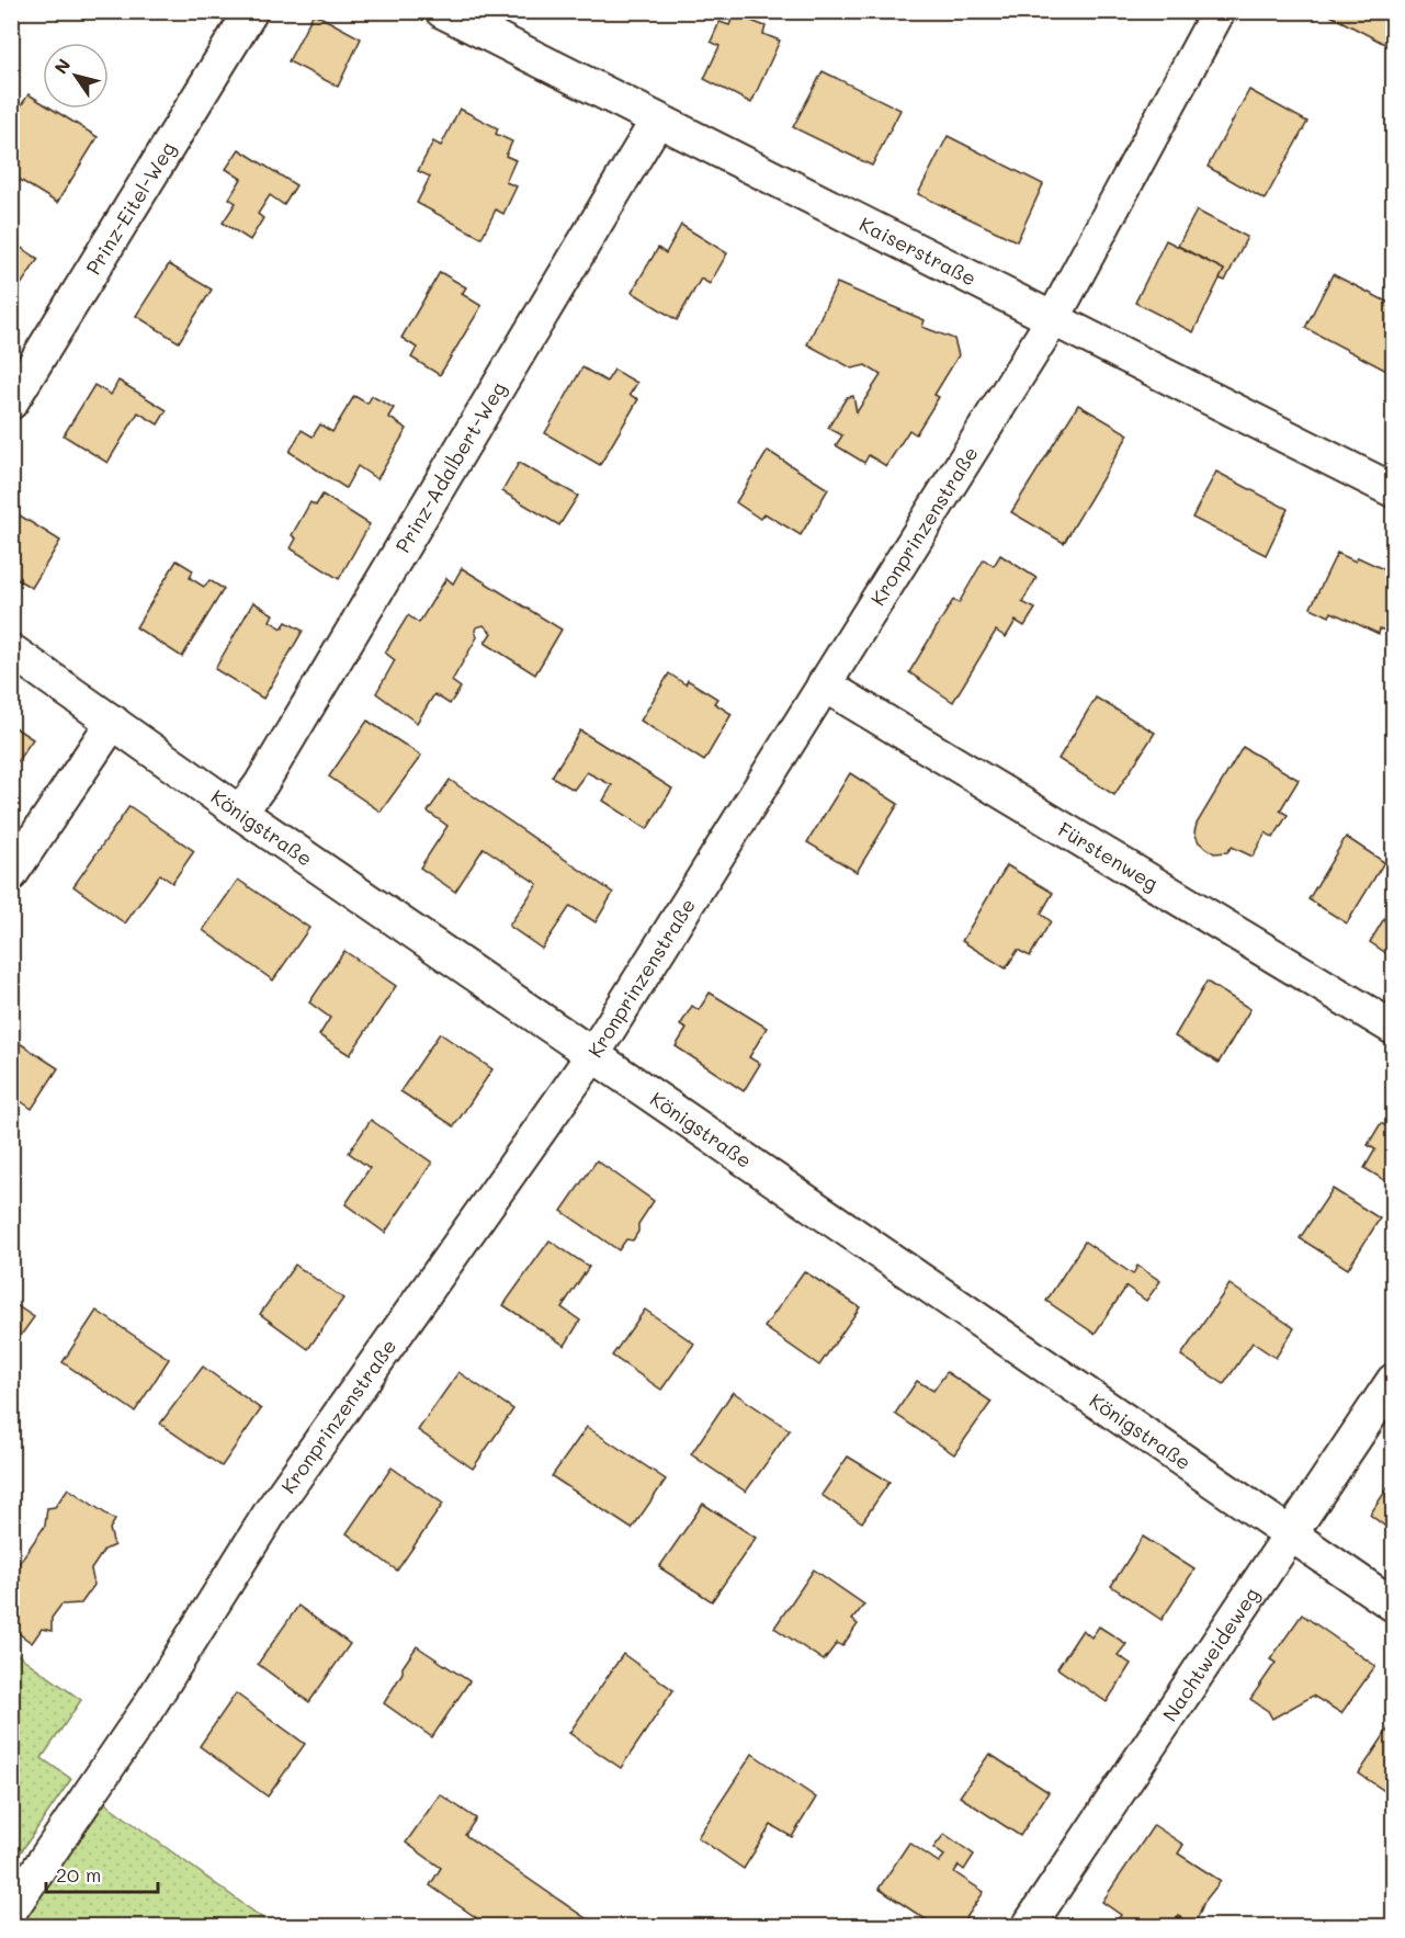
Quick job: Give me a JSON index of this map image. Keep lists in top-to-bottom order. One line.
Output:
{"streets":{"street":["Prinz-Eitel-Weg","Kaiserstraße","Prinz-Adalbert-Weg","Kronprinzenstraße","Königstraße","Fürstenweg","Nachtweideweg"]},"crossings":[["Kaiserstraße","Prinz-Adalbert-Weg"],["Kaiserstraße","Kronprinzenstraße"],["Prinz-Adalbert-Weg","Königstraße"],["Kronprinzenstraße","Königstraße"],["Kronprinzenstraße","Fürstenweg"],["Königstraße","Nachtweideweg"]],"scale_bar":"20 m","north":"top left"}
